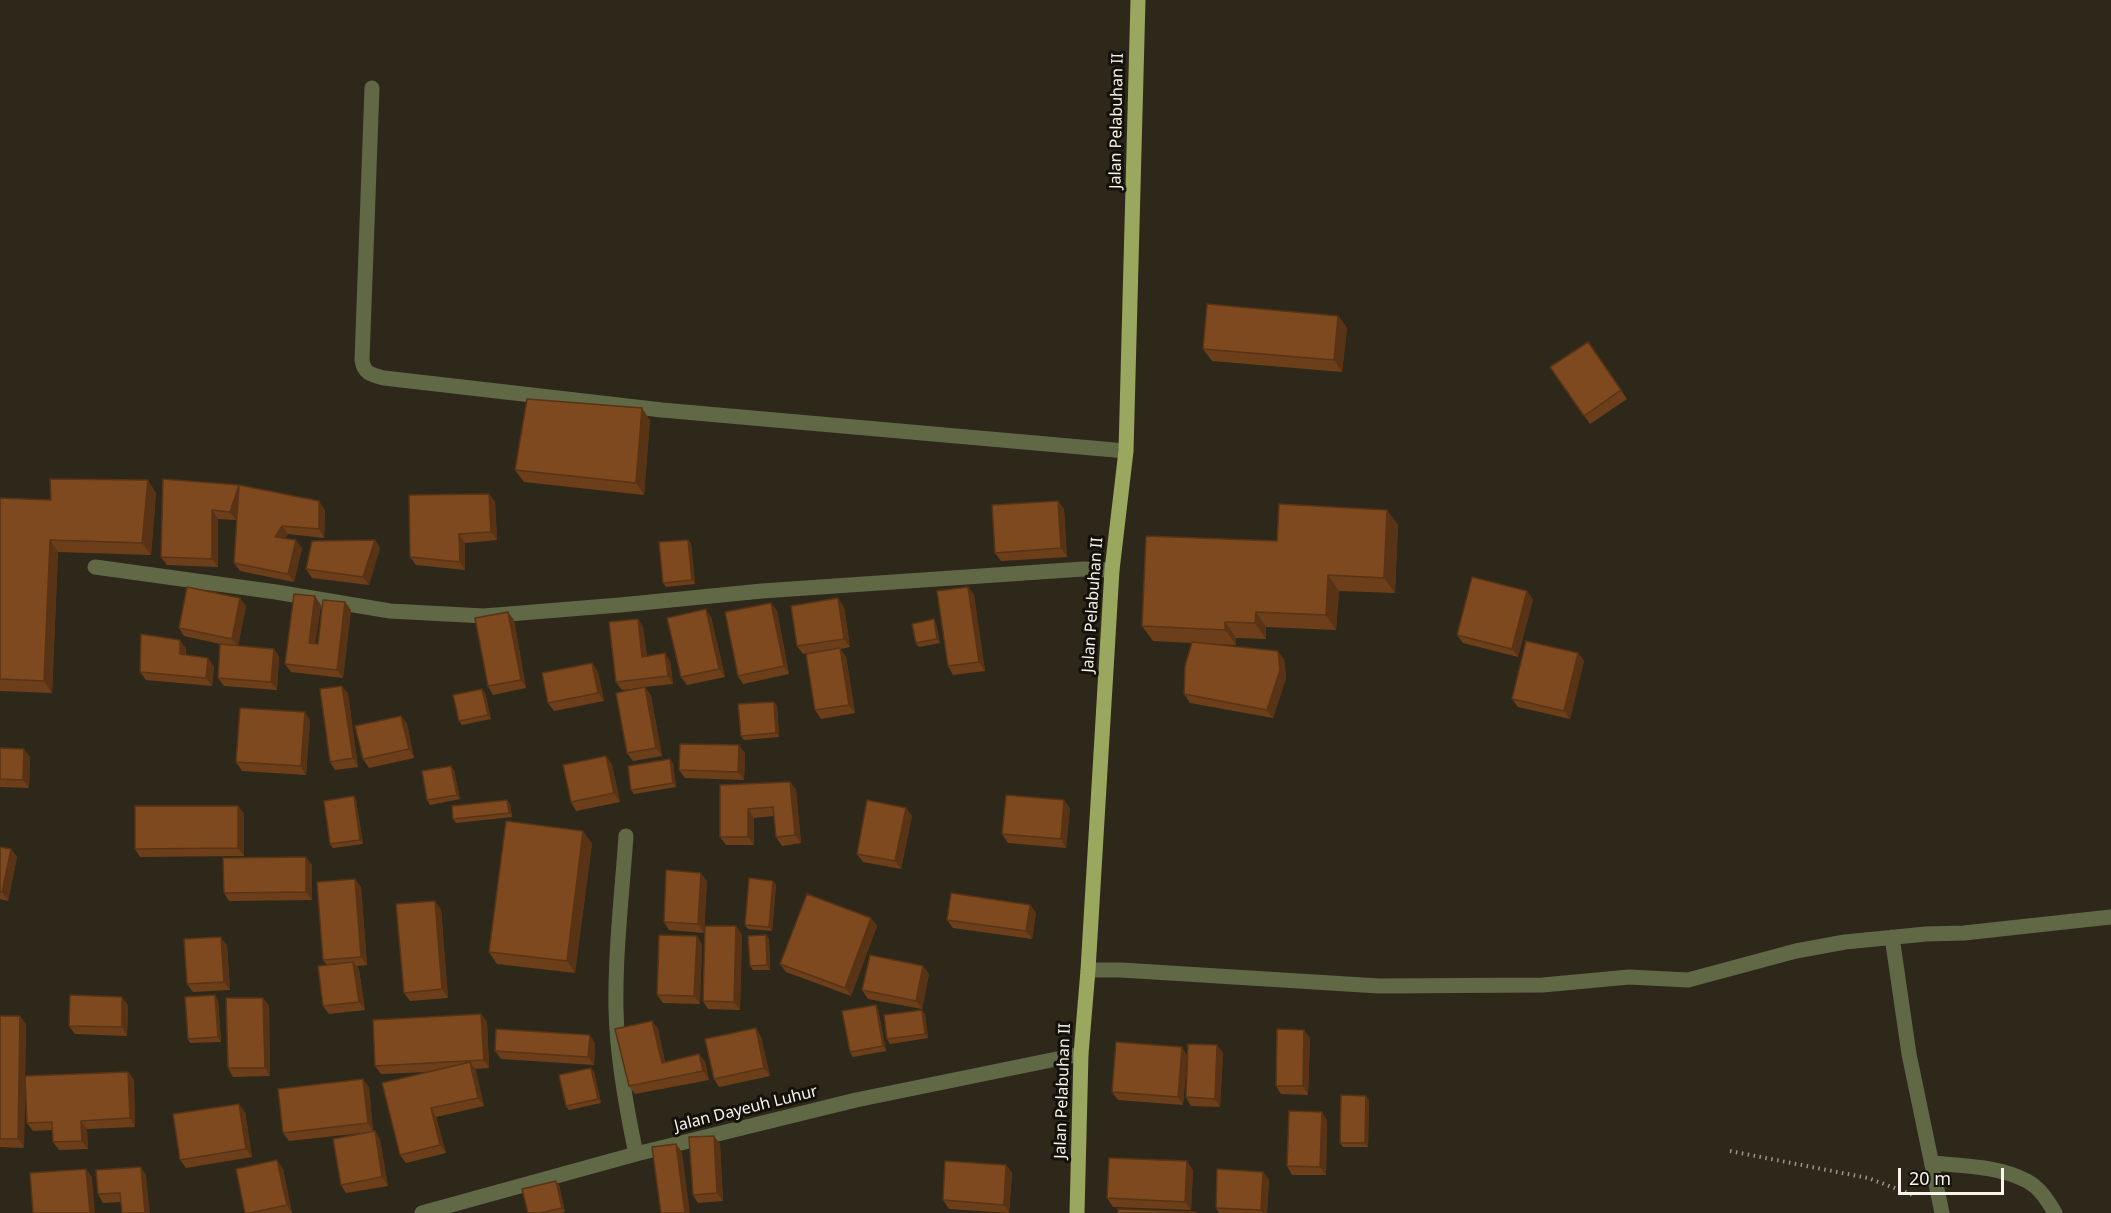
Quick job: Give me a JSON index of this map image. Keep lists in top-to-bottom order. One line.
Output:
{"streets":{"main road":["Jalan Pelabuhan II"],"street":["Jalan Dayeuh Luhur"]},"crossings":[["Jalan Pelabuhan II","Jalan Dayeuh Luhur"]],"scale_bar":"20 m"}
